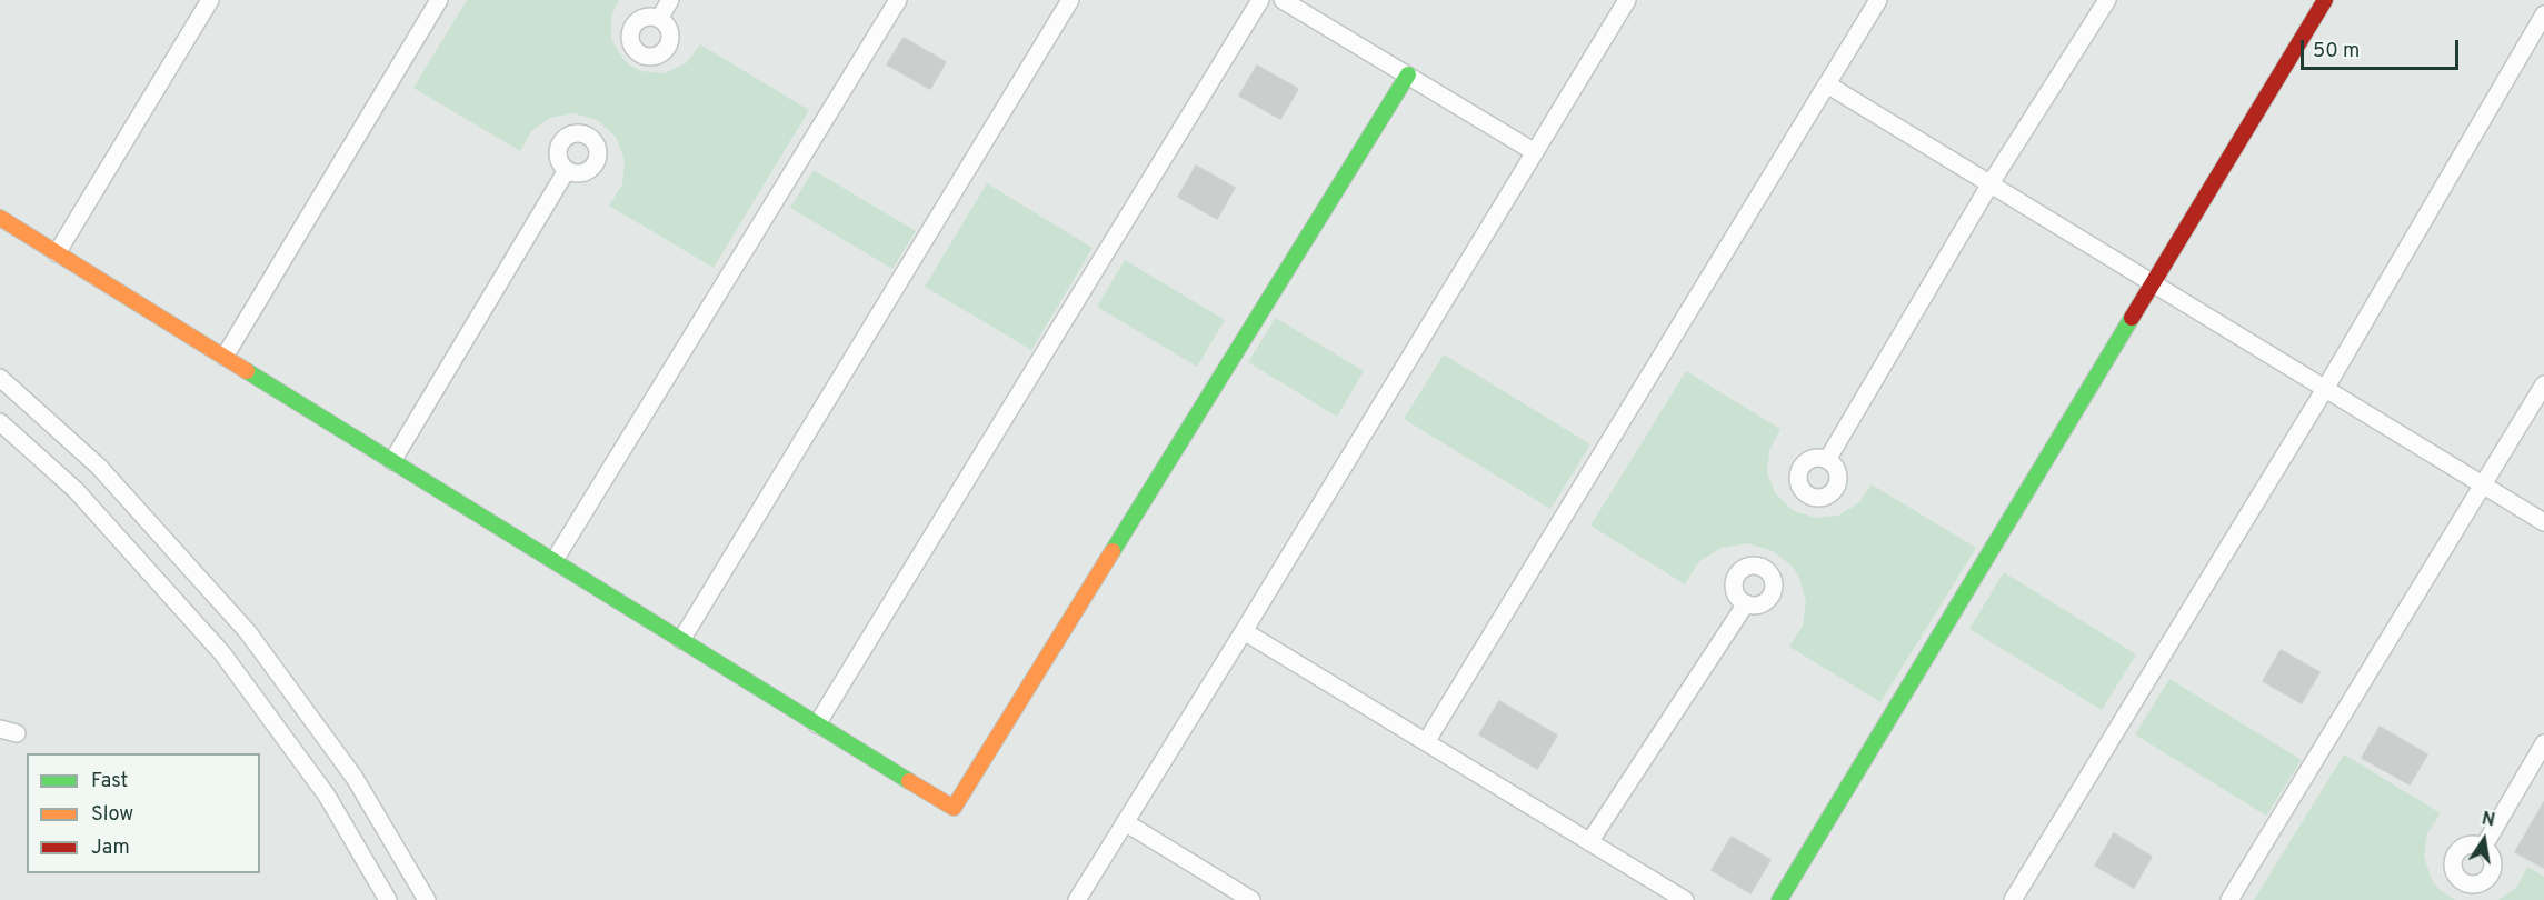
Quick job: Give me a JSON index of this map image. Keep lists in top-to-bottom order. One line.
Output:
{"legend":["Fast","Slow","Jam"],"scale_bar":"50 m","north":"top"}
